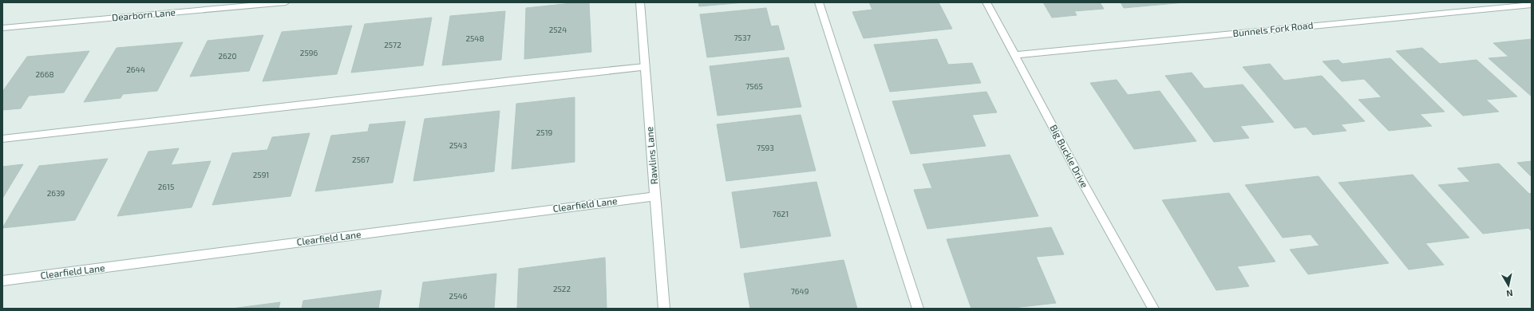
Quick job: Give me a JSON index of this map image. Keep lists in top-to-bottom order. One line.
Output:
{"streets":{"street":["Dearborn Lane","Bunnels Fork Road","Rawlins Lane","Big Buckle Drive","Clearfield Lane"]},"crossings":[["Bunnels Fork Road","Big Buckle Drive"],["Rawlins Lane","Clearfield Lane"]],"house_numbers":["2524","7537","2548","2572","2596","2620","2644","2668","7565","2519","2543","7593","2567","2591","2615","2639","7621","2522","7649","2546"],"north":"bottom"}
